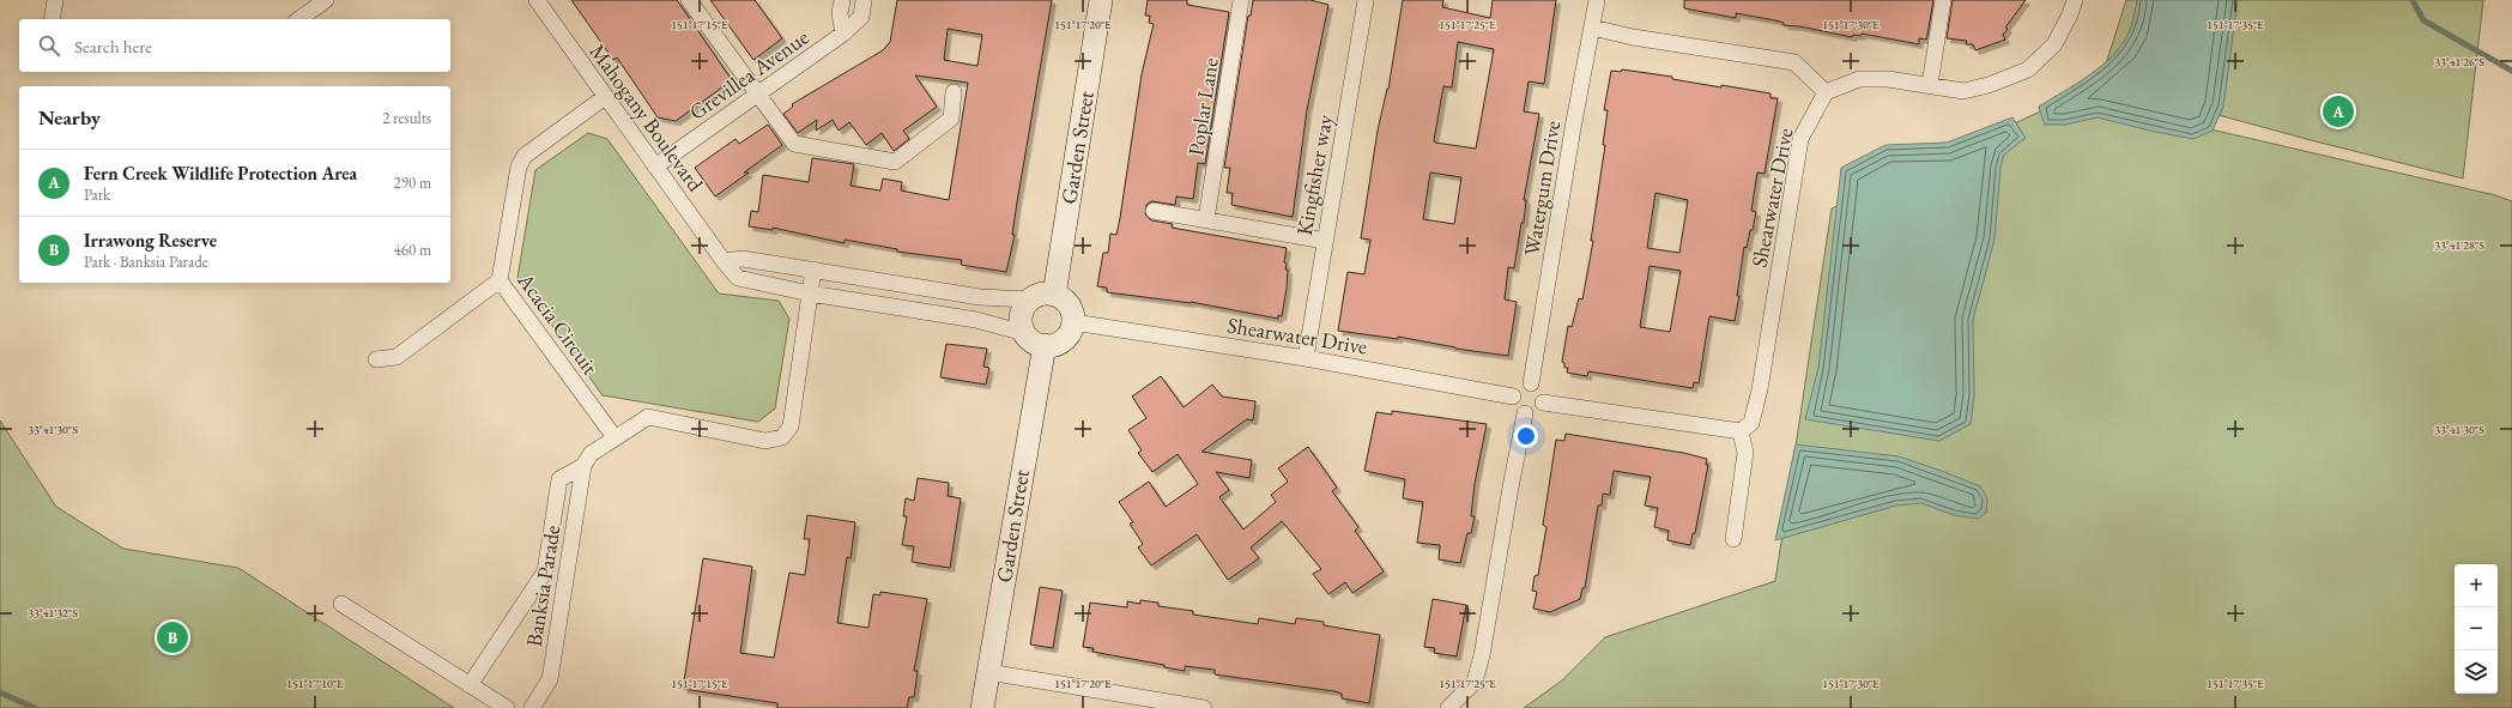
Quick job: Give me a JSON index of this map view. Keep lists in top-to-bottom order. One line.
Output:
{"streets":{"street":["Grevillea Avenue","Poplar Lane","Mahogany Boulevard","Garden Street","Kingfisher way","Watergum Drive","Shearwater Drive","Acacia Circuit","Banksia Parade"]},"crossings":[["Grevillea Avenue","Mahogany Boulevard"],["Mahogany Boulevard","Garden Street"],["Mahogany Boulevard","Shearwater Drive"],["Mahogany Boulevard","Acacia Circuit"],["Garden Street","Shearwater Drive"],["Kingfisher way","Shearwater Drive"],["Watergum Drive","Shearwater Drive"]],"page":{"search":"Search here","heading":["Nearby","2 results"],"pins":["A","B"],"list":[{"mark":"A","name":"Fern Creek Wildlife Protection Area","note":"Park","value":"290 m"},{"mark":"B","name":"Irrawong Reserve","note":"Park · Banksia Parade","value":"460 m"}],"map_buttons":["+","−"]},"coordinates":["151°17'15\"E","151°17'20\"E","151°17'25\"E","151°17'30\"E","151°17'35\"E","33°41'26\"S","33°41'28\"S","33°41'30\"S","33°41'32\"S","151°17'10\"E"]}
